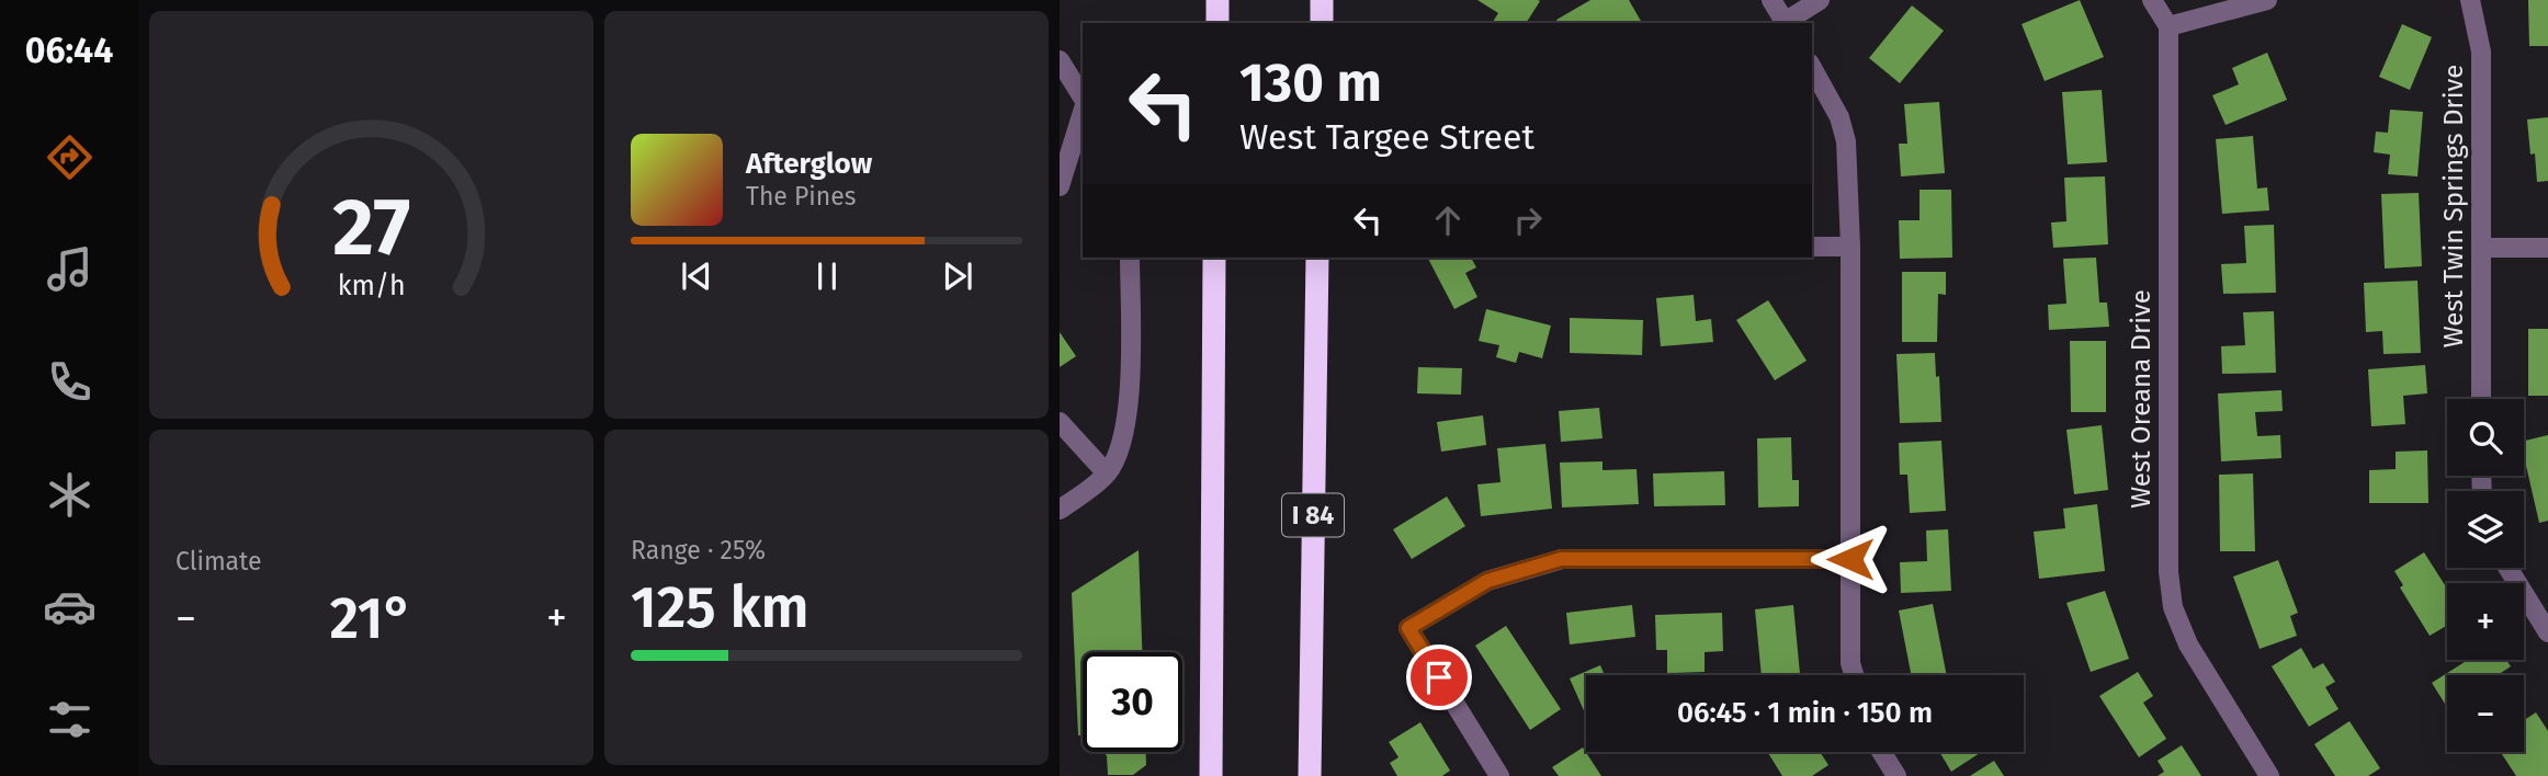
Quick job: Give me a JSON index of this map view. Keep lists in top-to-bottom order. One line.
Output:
{"streets":{"highway":["I 84"],"street":["West Twin Springs Drive","West Oreana Drive"]},"page":{"tabs":"06:44","turn":["130 m","West Targee Street"],"song":["Afterglow","The Pines"],"map_buttons":["+","−"],"tile":["Climate",["Range · 25%","125 km"]],"heat":["−","21°","+"],"limit":"30","trip":"06:45 · 1 min · 150 m","gauge":["27","km/h"]}}
